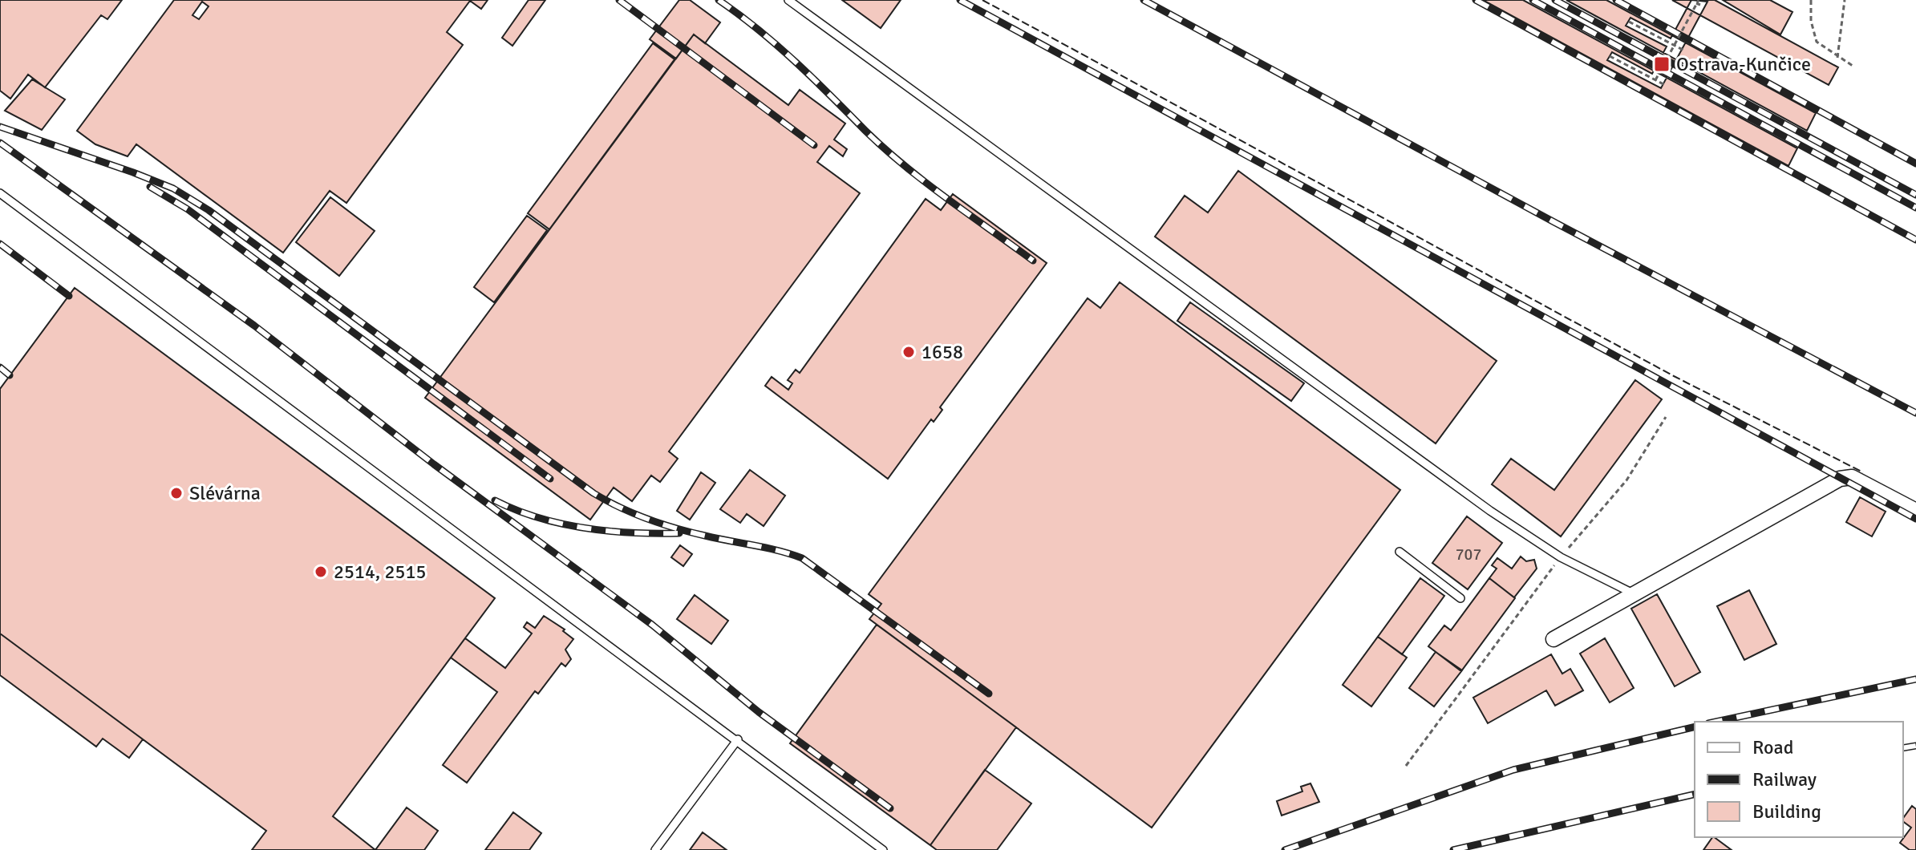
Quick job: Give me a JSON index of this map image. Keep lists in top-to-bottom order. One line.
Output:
{"places":{"transit":["Ostrava-Kunčice"],"other":["1658","Slévárna","2514, 2515"]},"house_numbers":["707"],"legend":["Road","Railway","Building"]}
